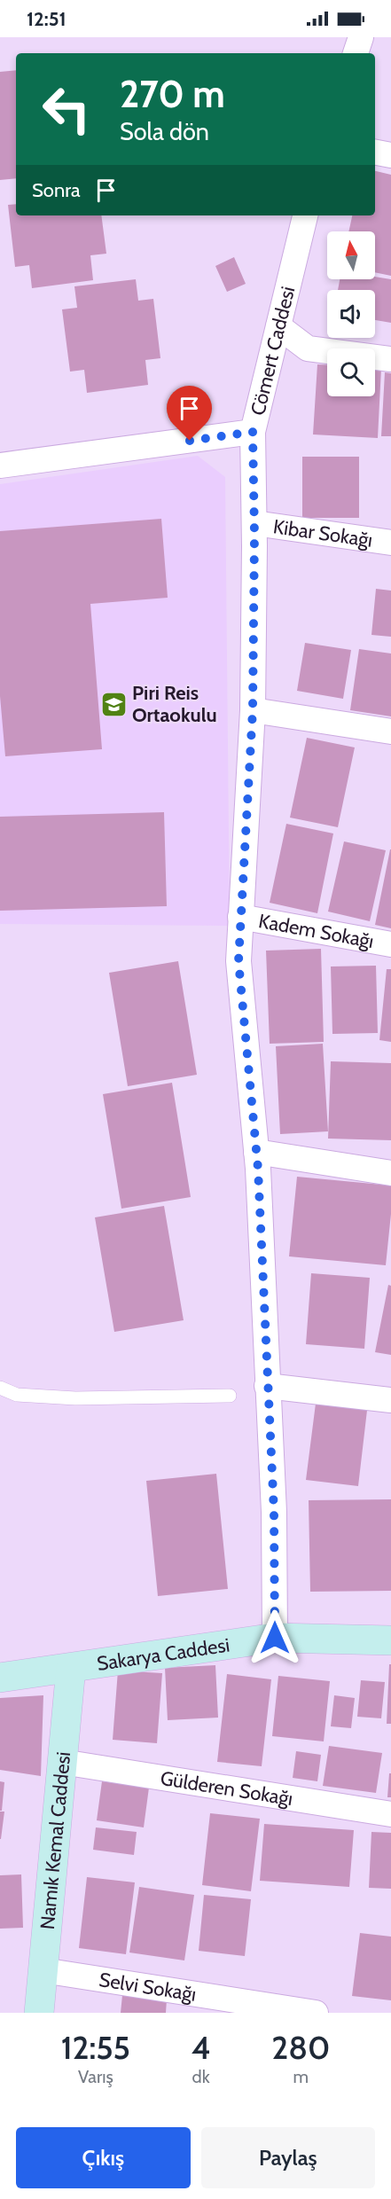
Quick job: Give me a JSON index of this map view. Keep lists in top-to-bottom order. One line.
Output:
{"streets":{"street":["Cömert Caddesi","Kibar Sokağı","Kadem Sokağı","Sakarya Caddesi","Gülderen Sokağı","Namık Kemal Caddesi","Selvi Sokağı"]},"crossings":[["Cömert Caddesi","Kibar Sokağı"],["Cömert Caddesi","Kadem Sokağı"],["Cömert Caddesi","Sakarya Caddesi"],["Sakarya Caddesi","Namık Kemal Caddesi"],["Gülderen Sokağı","Namık Kemal Caddesi"],["Namık Kemal Caddesi","Selvi Sokağı"]],"places":{"school or university":["Piri Reis Ortaokulu"]},"north":"top","page":{"status":"12:51","turn":["270 m","Sola dön"],"then":"Sonra","eta":["12:55","Varış","4","dk","280","m"],"buttons":["Çıkış","Paylaş"]}}
